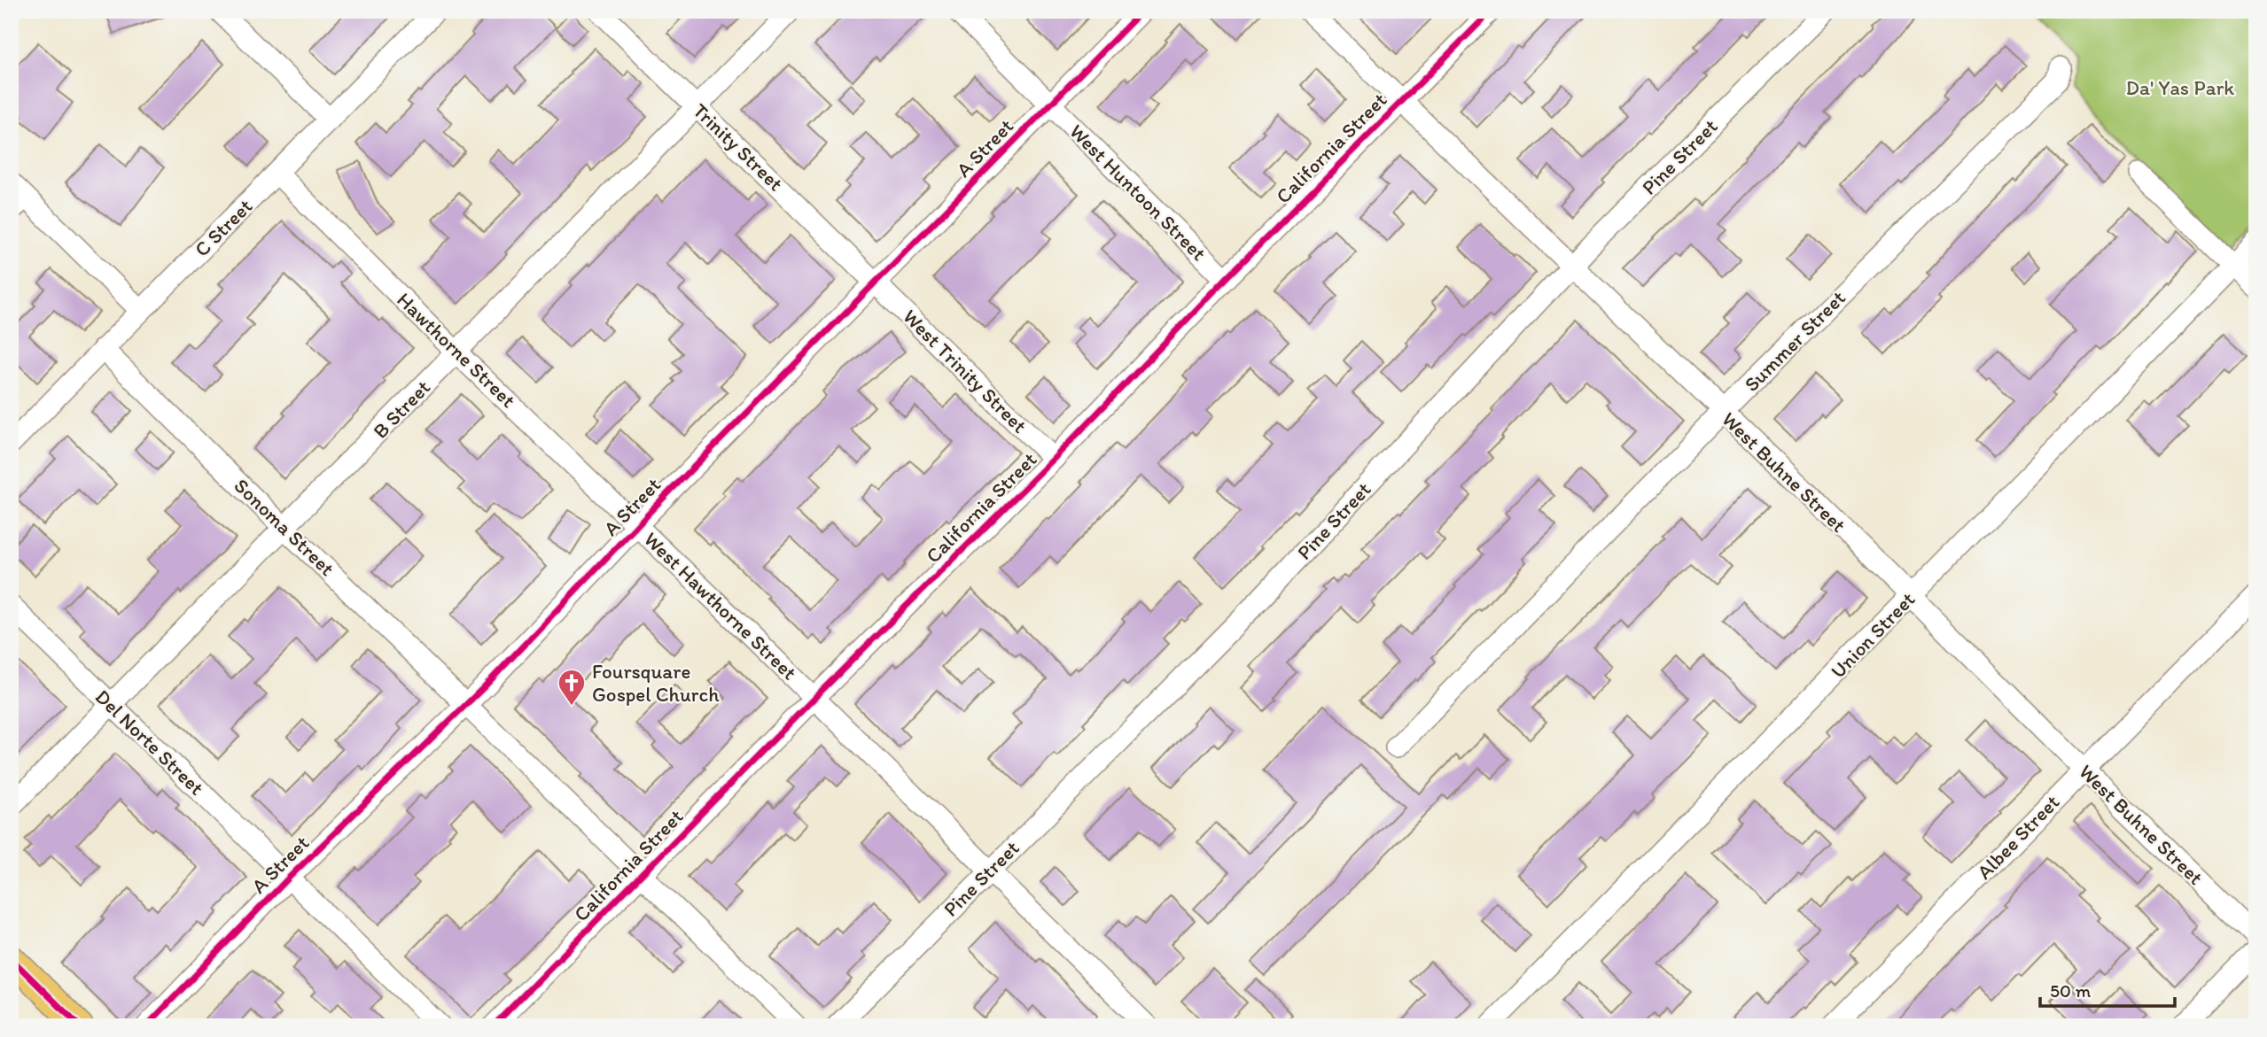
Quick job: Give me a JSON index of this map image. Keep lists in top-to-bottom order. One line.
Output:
{"streets":{"street":["Trinity Street","A Street","California Street","Pine Street","West Huntoon Street","C Street","Summer Street","Hawthorne Street","West Trinity Street","B Street","West Buhne Street","Sonoma Street","West Hawthorne Street","Union Street","Del Norte Street","Albee Street"]},"crossings":[["Trinity Street","A Street"],["Trinity Street","West Trinity Street"],["Trinity Street","B Street"],["A Street","West Huntoon Street"],["A Street","Hawthorne Street"],["A Street","West Trinity Street"],["A Street","Sonoma Street"],["A Street","West Hawthorne Street"],["A Street","Del Norte Street"],["California Street","West Huntoon Street"],["California Street","West Trinity Street"],["California Street","West Buhne Street"],["California Street","Sonoma Street"],["California Street","West Hawthorne Street"],["Pine Street","West Buhne Street"],["Pine Street","West Hawthorne Street"],["C Street","Hawthorne Street"],["C Street","Sonoma Street"],["Summer Street","West Buhne Street"],["Hawthorne Street","B Street"],["Hawthorne Street","West Hawthorne Street"],["B Street","Sonoma Street"],["B Street","Del Norte Street"],["West Buhne Street","Union Street"],["West Buhne Street","Albee Street"]],"parks":["Da' Yas Park"],"places":{"church":["Foursquare Gospel Church"]},"scale_bar":"50 m"}
